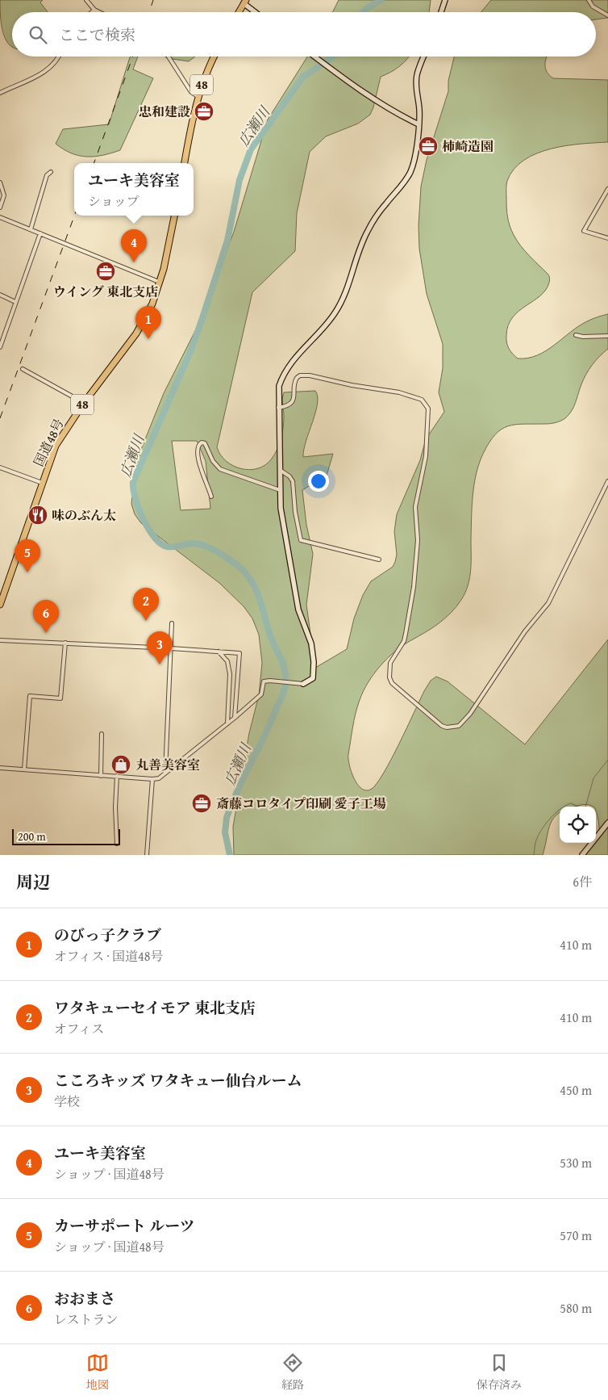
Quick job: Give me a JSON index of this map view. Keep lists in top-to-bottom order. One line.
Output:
{"streets":{"highway":["48","国道48号"]},"water":["広瀬川"],"places":{"office":["忠和建設","柿崎造園","ウイング 東北支店","斎藤コロタイプ印刷 愛子工場"],"restaurant":["味のぶん太"],"shop":["丸善美容室"]},"scale_bar":"200 m","page":{"search":"ここで検索","popup":["ユーキ美容室","ショップ"],"pins":["4","1","5","2","6","3"],"scale":"200 m","heading":["周辺","6件"],"list":[{"mark":"1","name":"のびっ子クラブ","note":"オフィス · 国道48号","value":"410 m"},{"mark":"2","name":"ワタキューセイモア 東北支店","note":"オフィス","value":"410 m"},{"mark":"3","name":"こころキッズ ワタキュー仙台ルーム","note":"学校","value":"450 m"},{"mark":"4","name":"ユーキ美容室","note":"ショップ · 国道48号","value":"530 m"},{"mark":"5","name":"カーサポート ルーツ","note":"ショップ · 国道48号","value":"570 m"},{"mark":"6","name":"おおまさ","note":"レストラン","value":"580 m"}],"nav":["地図","経路","保存済み"]}}
